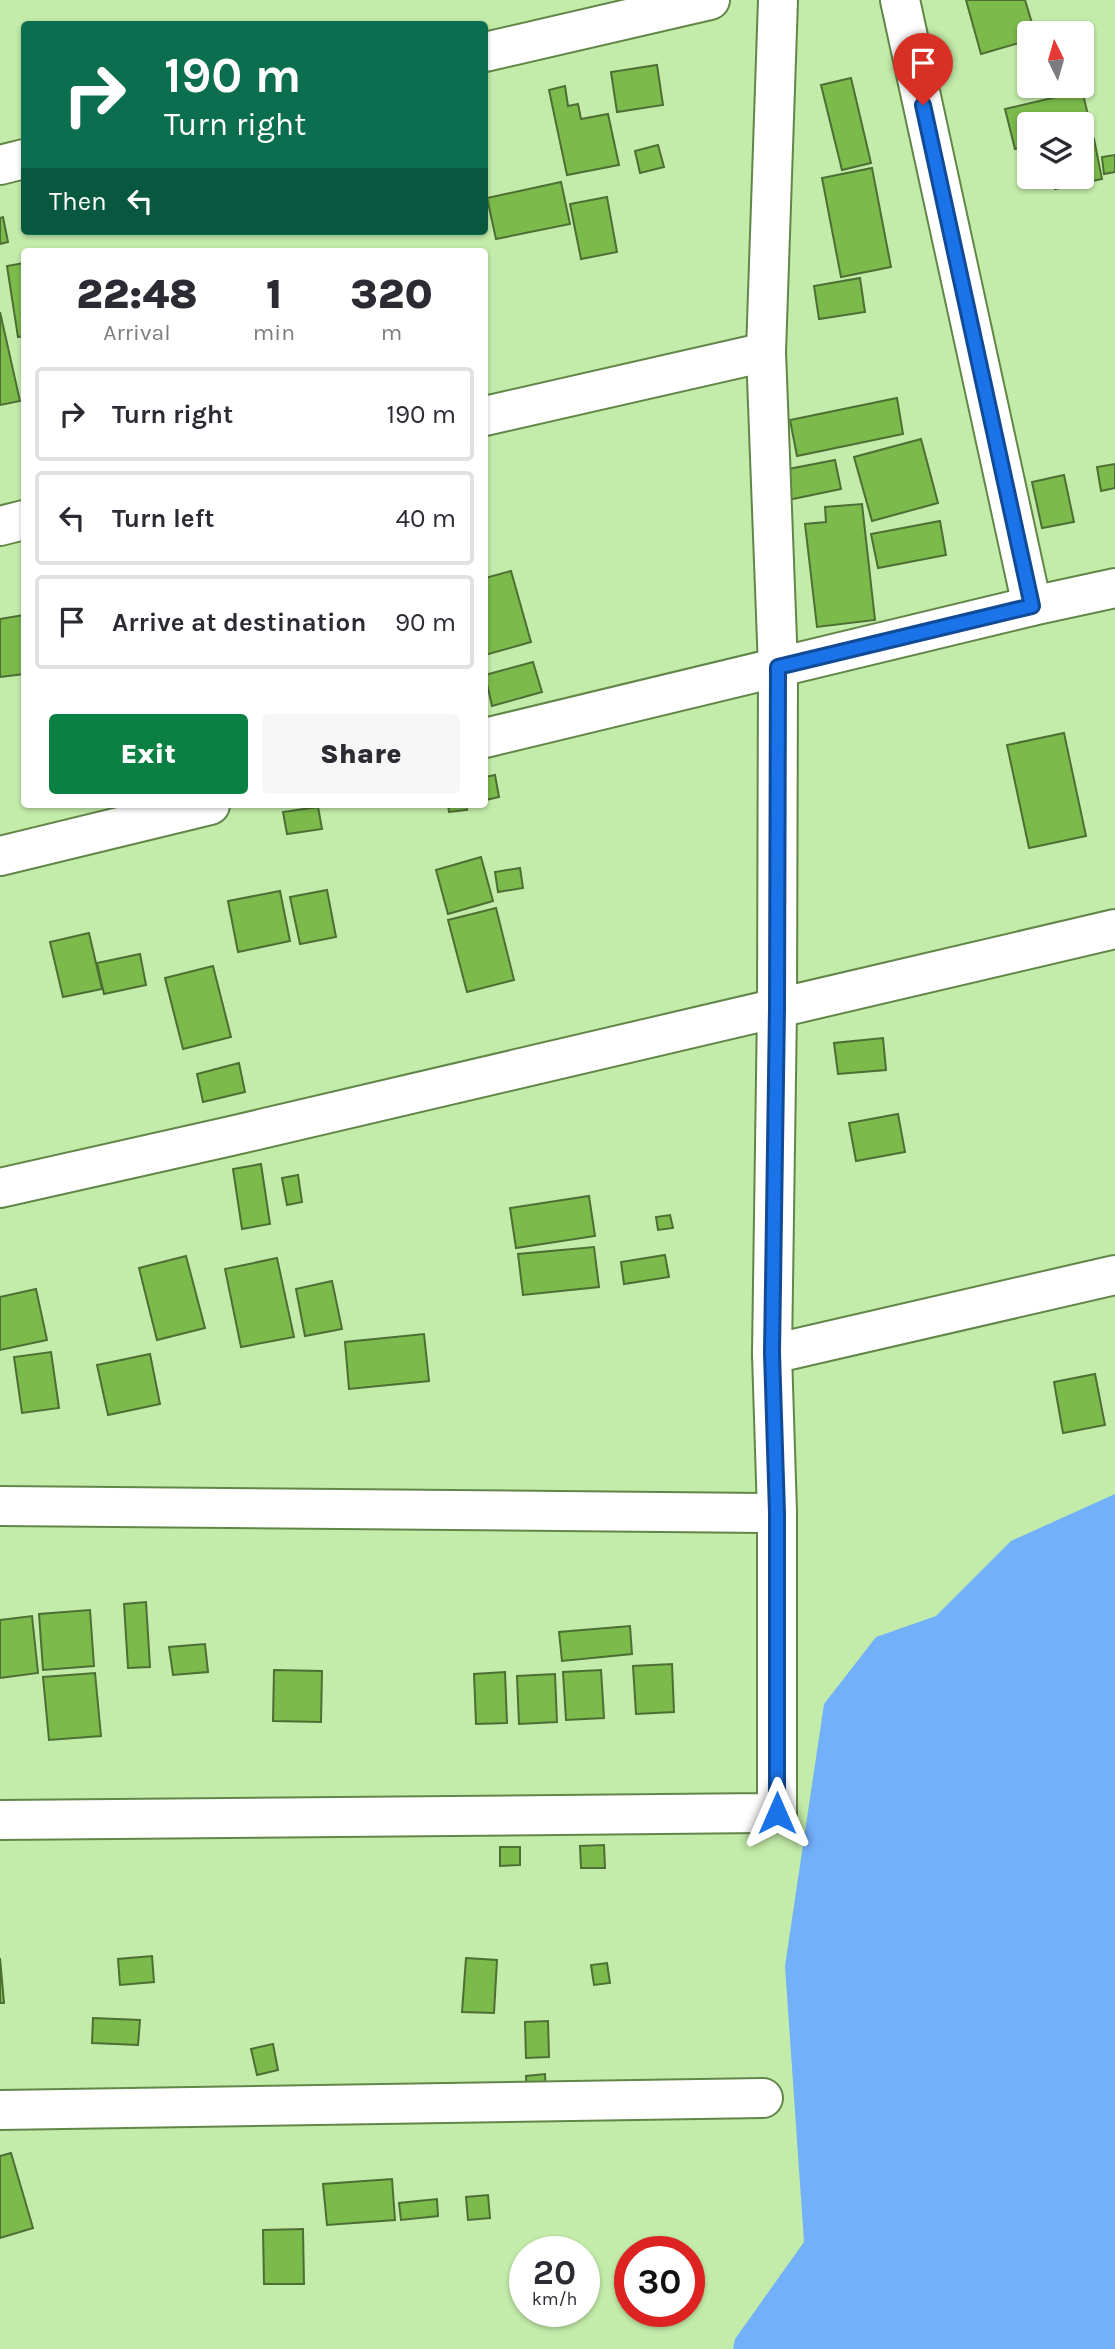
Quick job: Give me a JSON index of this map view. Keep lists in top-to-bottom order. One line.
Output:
{"north":"top","page":{"turn":["190 m","Turn right"],"then":"Then","eta":["22:48","Arrival","1","min","320","m"],"list":[{"name":"Turn right","value":"190 m"},{"name":"Turn left","value":"40 m"},{"name":"Arrive at destination","value":"90 m"}],"buttons":["Exit","Share"],"speed":"20 km/h","limit":"30"}}
